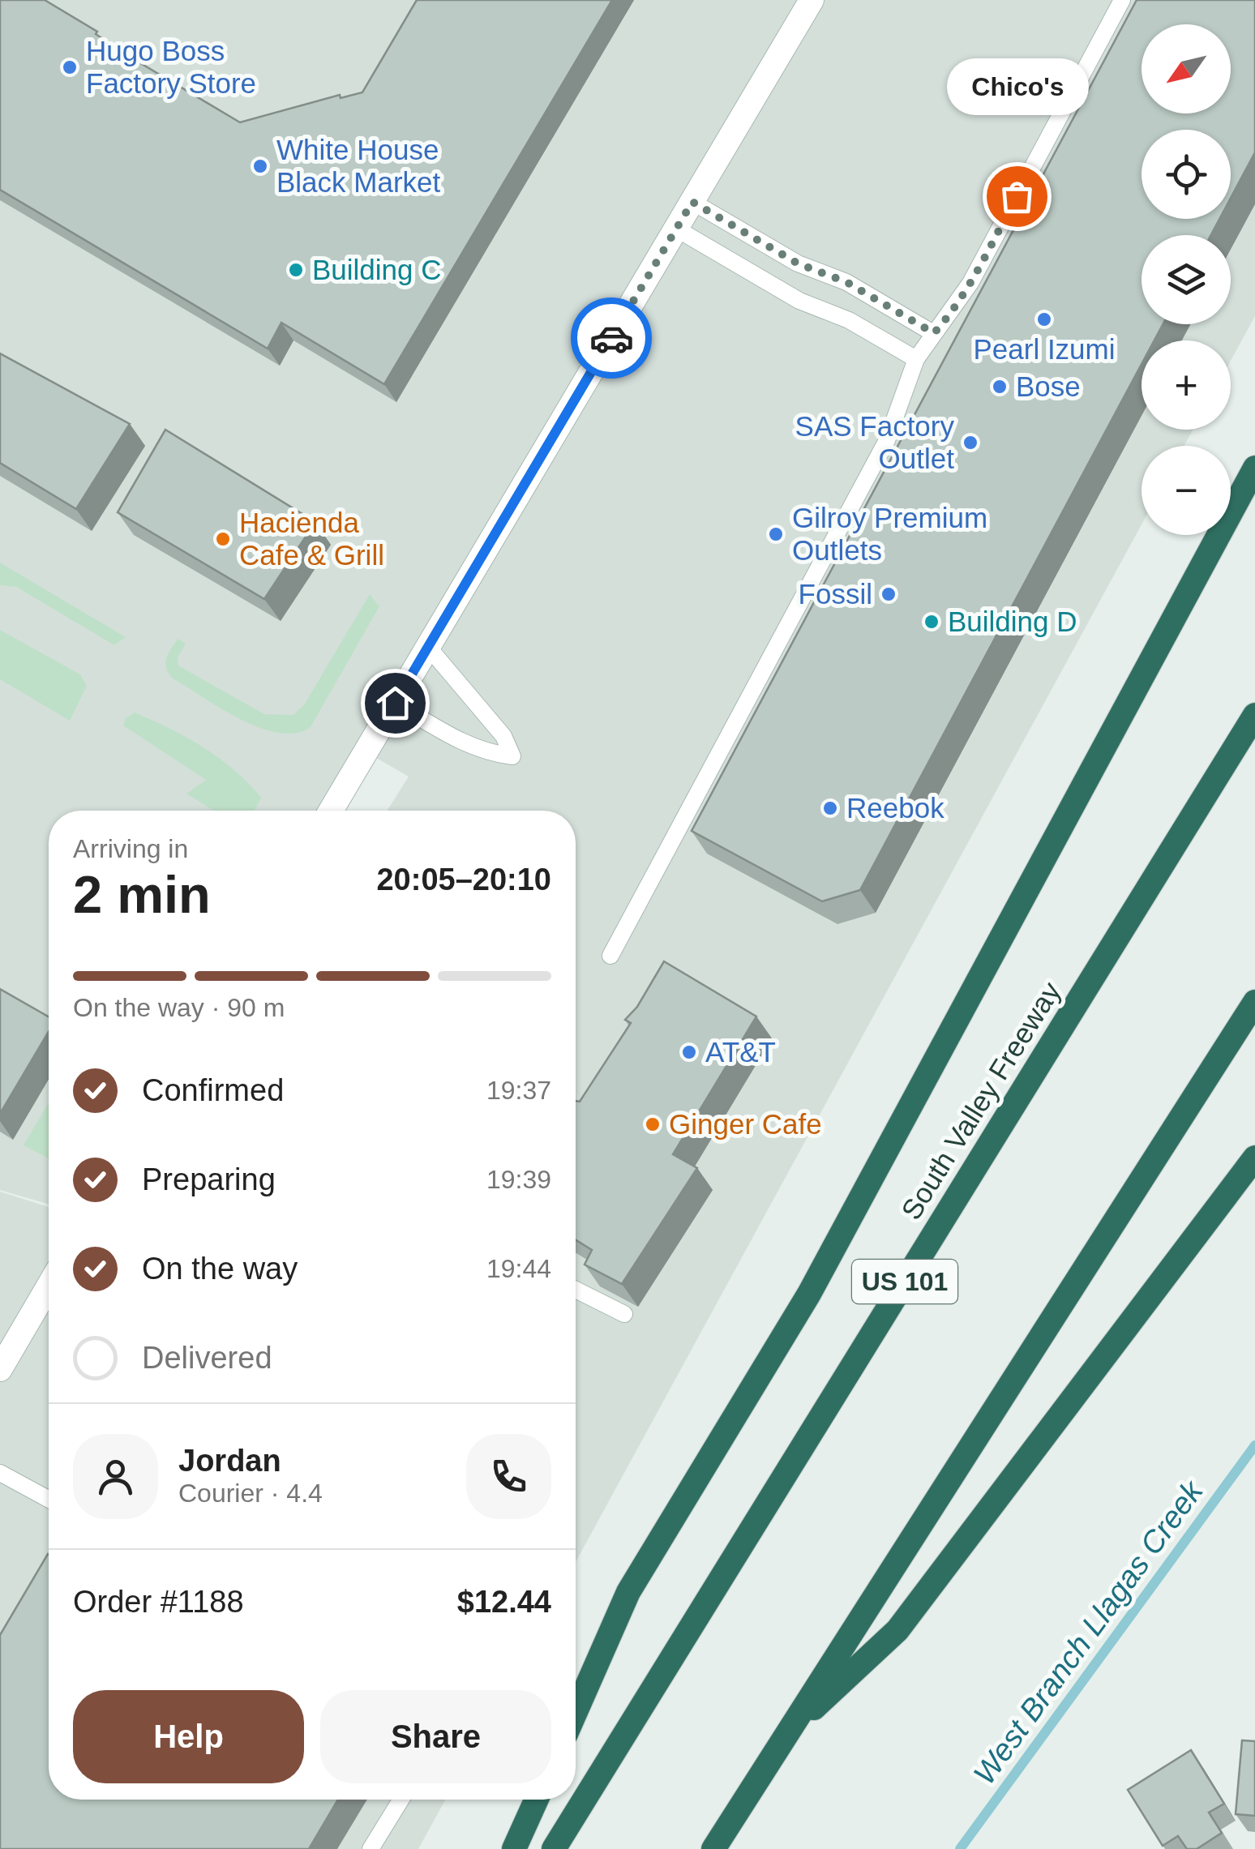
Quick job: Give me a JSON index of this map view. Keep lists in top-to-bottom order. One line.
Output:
{"streets":{"highway":["South Valley Freeway","US 101"]},"water":["West Branch Llagas Creek"],"places":["Hugo Boss Factory Store","White House Black Market","Chico's","Building C","Pearl Izumi","Bose","SAS Factory Outlet","Gilroy Premium Outlets","Hacienda Cafe & Grill","Fossil","Building D","Reebok","AT&T","Ginger Cafe"],"north":"bottom left","page":{"map_buttons":["+","−"],"bubble":"Chico's","heading":["2 min","Arriving in","20:05–20:10"],"panel":["Jordan","Courier · 4.4","Order #1188","$12.44"],"bar":"On the way · 90 m","list":[["Confirmed","19:37"],["Preparing","19:39"],["On the way","19:44"],"Delivered"],"buttons":["Help","Share"]}}
